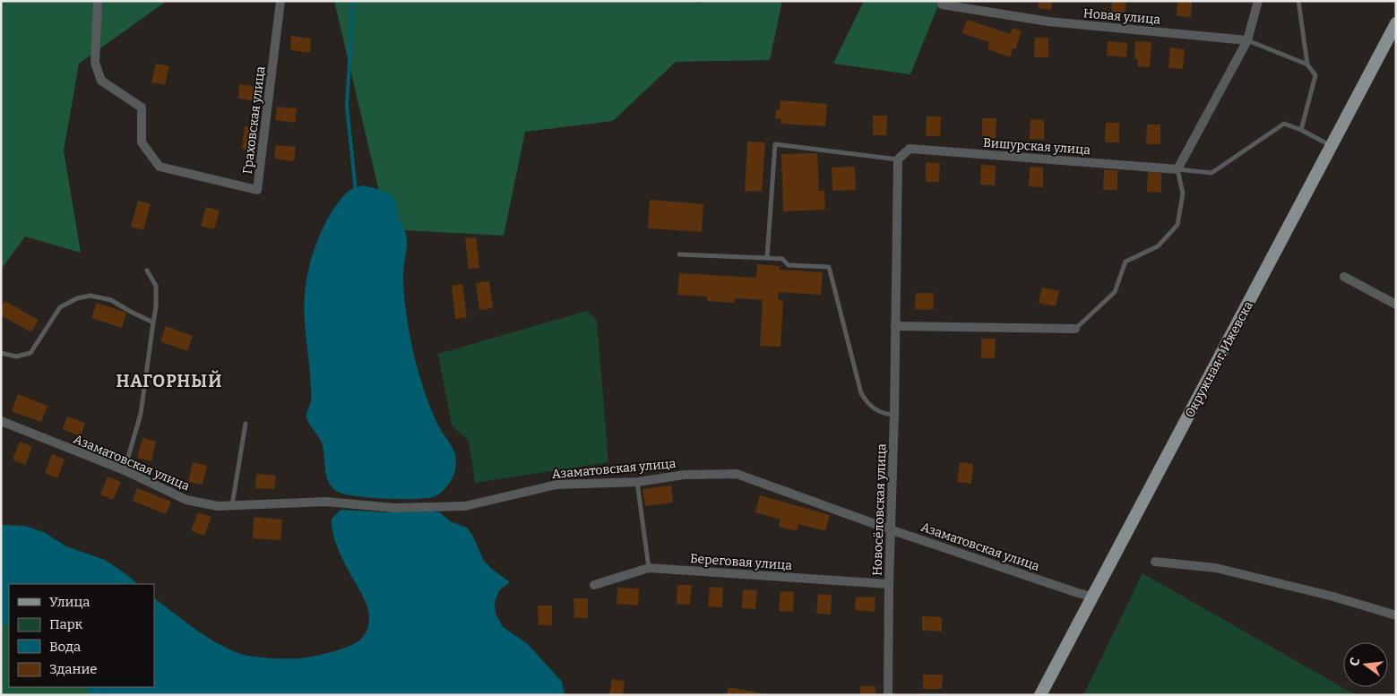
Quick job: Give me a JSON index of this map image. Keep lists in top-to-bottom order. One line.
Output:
{"streets":{"main road":["Окружная г. Ижевска"],"street":["Новая улица","Граховская улица","Вишурская улица","Азаматовская улица","Новосёловская улица","Береговая улица"]},"crossings":[["Вишурская улица","Новосёловская улица"],["Окружная г. Ижевска","Азаматовская улица"],["Азаматовская улица","Новосёловская улица"],["Новосёловская улица","Береговая улица"]],"districts":["НАГОРНЫЙ"],"legend":["Улица","Парк","Вода","Здание"],"north":"left"}
